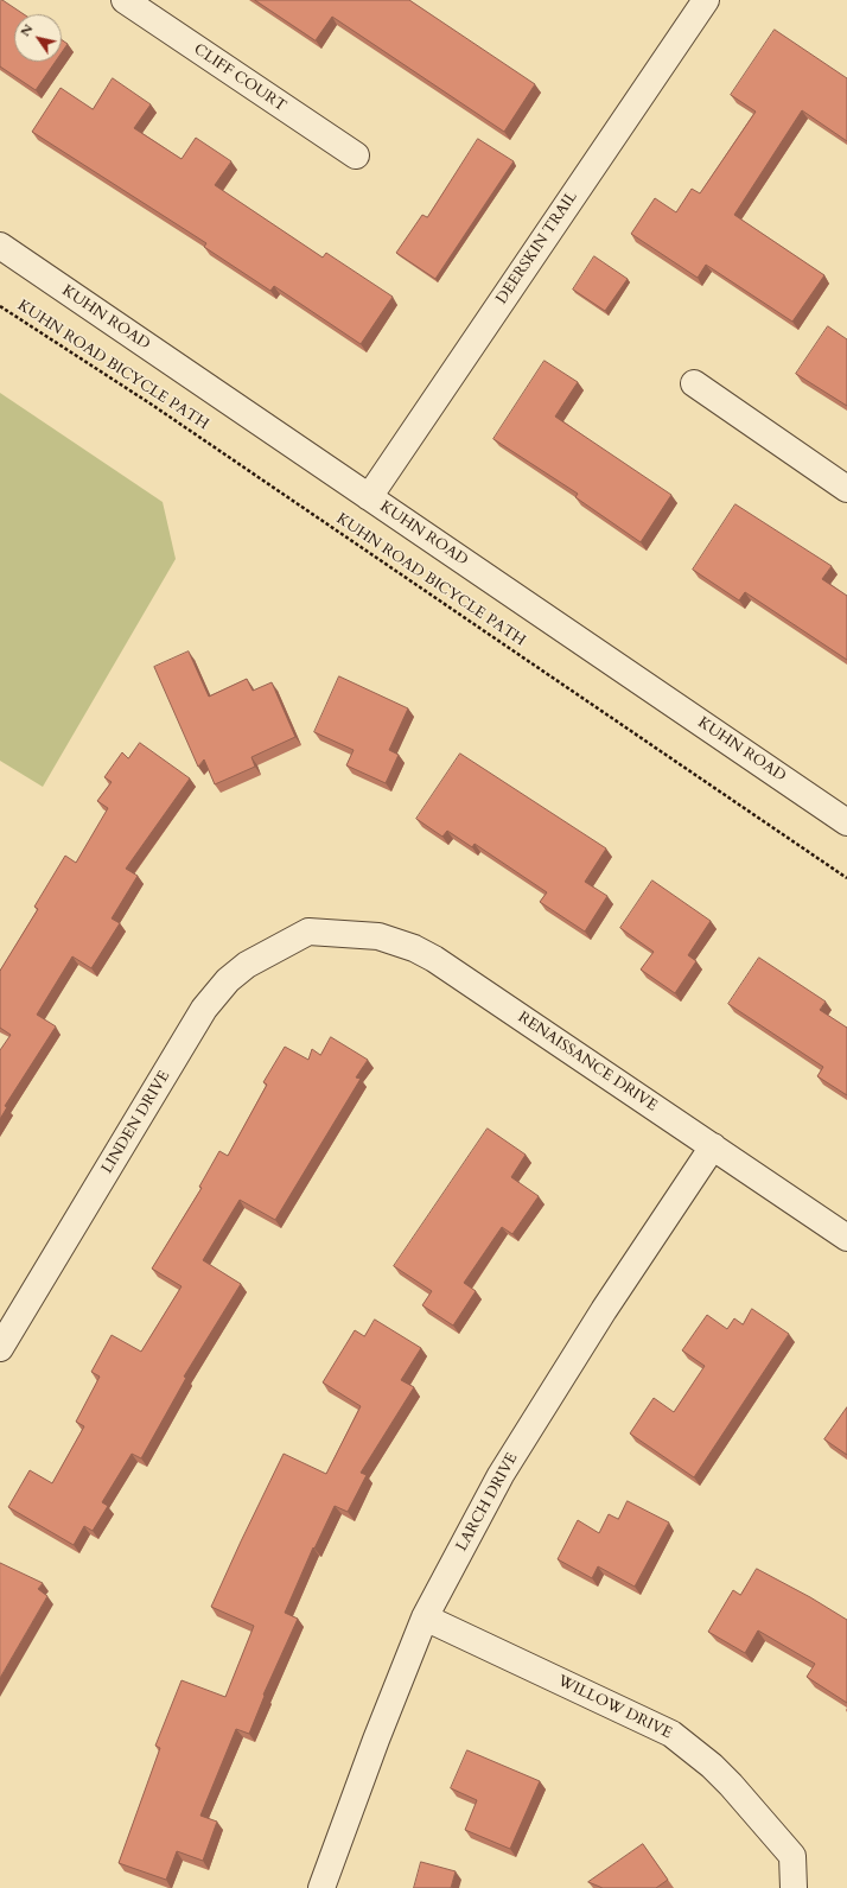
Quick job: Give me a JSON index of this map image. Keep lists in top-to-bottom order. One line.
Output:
{"streets":{"street":["CLIFF COURT","DEERSKIN TRAIL","KUHN ROAD","RENAISSANCE DRIVE","LINDEN DRIVE","LARCH DRIVE","WILLOW DRIVE"],"path":["KUHN ROAD BICYCLE PATH"]},"crossings":[["DEERSKIN TRAIL","KUHN ROAD"],["RENAISSANCE DRIVE","LINDEN DRIVE"],["RENAISSANCE DRIVE","LARCH DRIVE"],["LARCH DRIVE","WILLOW DRIVE"]],"north":"top left"}
